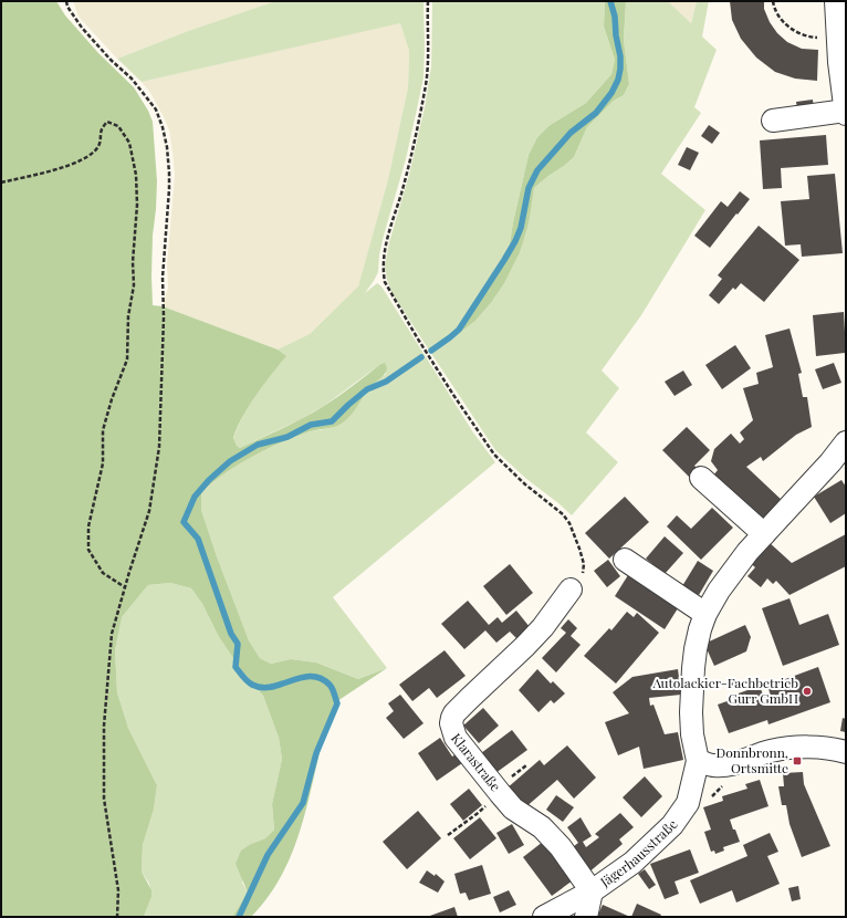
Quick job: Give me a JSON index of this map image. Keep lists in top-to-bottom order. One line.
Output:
{"streets":{"street":["Klarastraße","Jägerhausstraße"]},"crossings":[["Klarastraße","Jägerhausstraße"]],"places":{"other":["Autolackier-Fachbetrieb Gurr GmbH"],"transit":["Donnbronn, Ortsmitte"]}}
